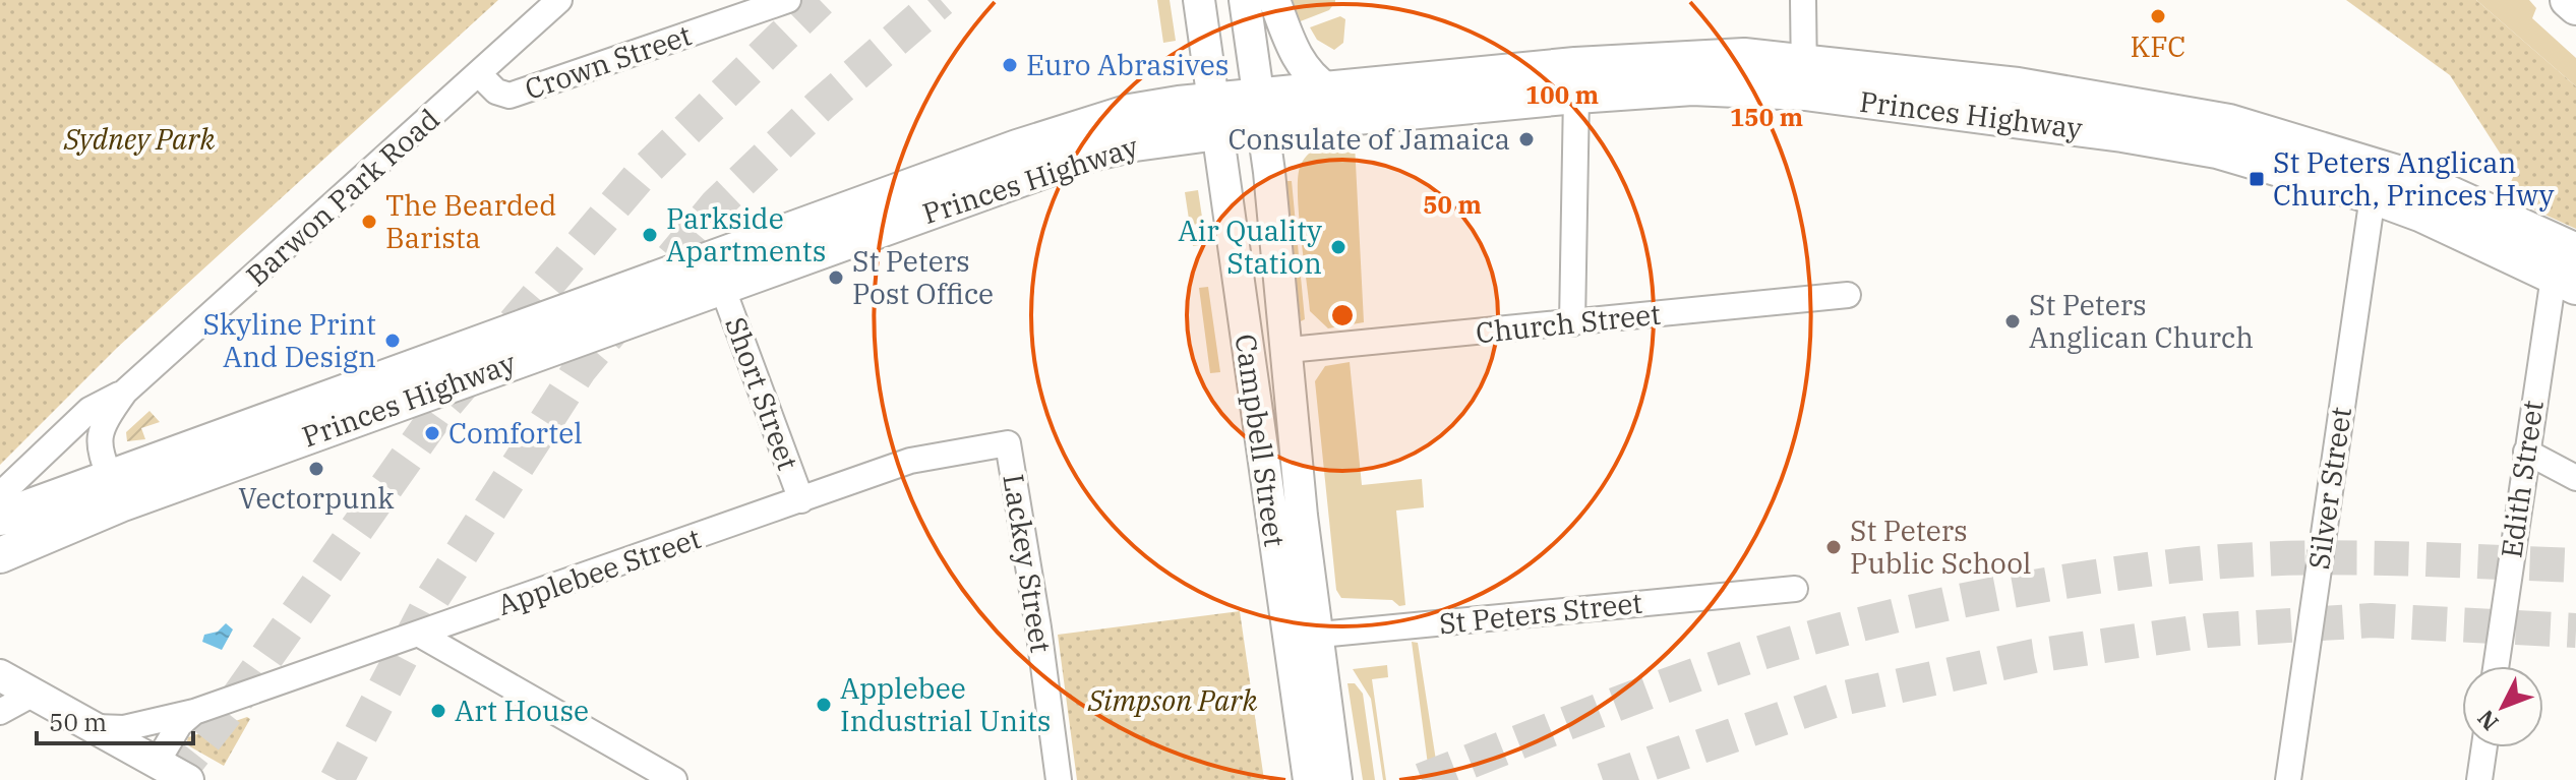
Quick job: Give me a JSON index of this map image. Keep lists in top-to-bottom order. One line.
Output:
{"streets":{"highway":["Princes Highway"],"main road":["Campbell Street"],"street":["Crown Street","Barwon Park Road","Church Street","Short Street","Edith Street","Silver Street","Lackey Street","Applebee Street","St Peters Street"]},"crossings":[["Crown Street","Barwon Park Road"],["Princes Highway","Barwon Park Road"],["Princes Highway","Short Street"],["Princes Highway","Campbell Street"],["Princes Highway","Edith Street"],["Princes Highway","Silver Street"],["Church Street","Campbell Street"],["Short Street","Applebee Street"],["Campbell Street","St Peters Street"],["Lackey Street","Applebee Street"]],"parks":["Sydney Park","Simpson Park"],"places":{"other":["KFC","Euro Abrasives","Consulate of Jamaica","The Bearded Barista","Parkside Apartments","Air Quality Station","St Peters Post Office","St Peters Anglican Church","Skyline Print And Design","Comfortel","Vectorpunk","St Peters Public School","Applebee Industrial Units","Art House"],"transit":["St Peters Anglican Church, Princes Hwy"]},"scale_bar":"50 m","north":"bottom left","rings":["100 m","150 m","50 m"]}
